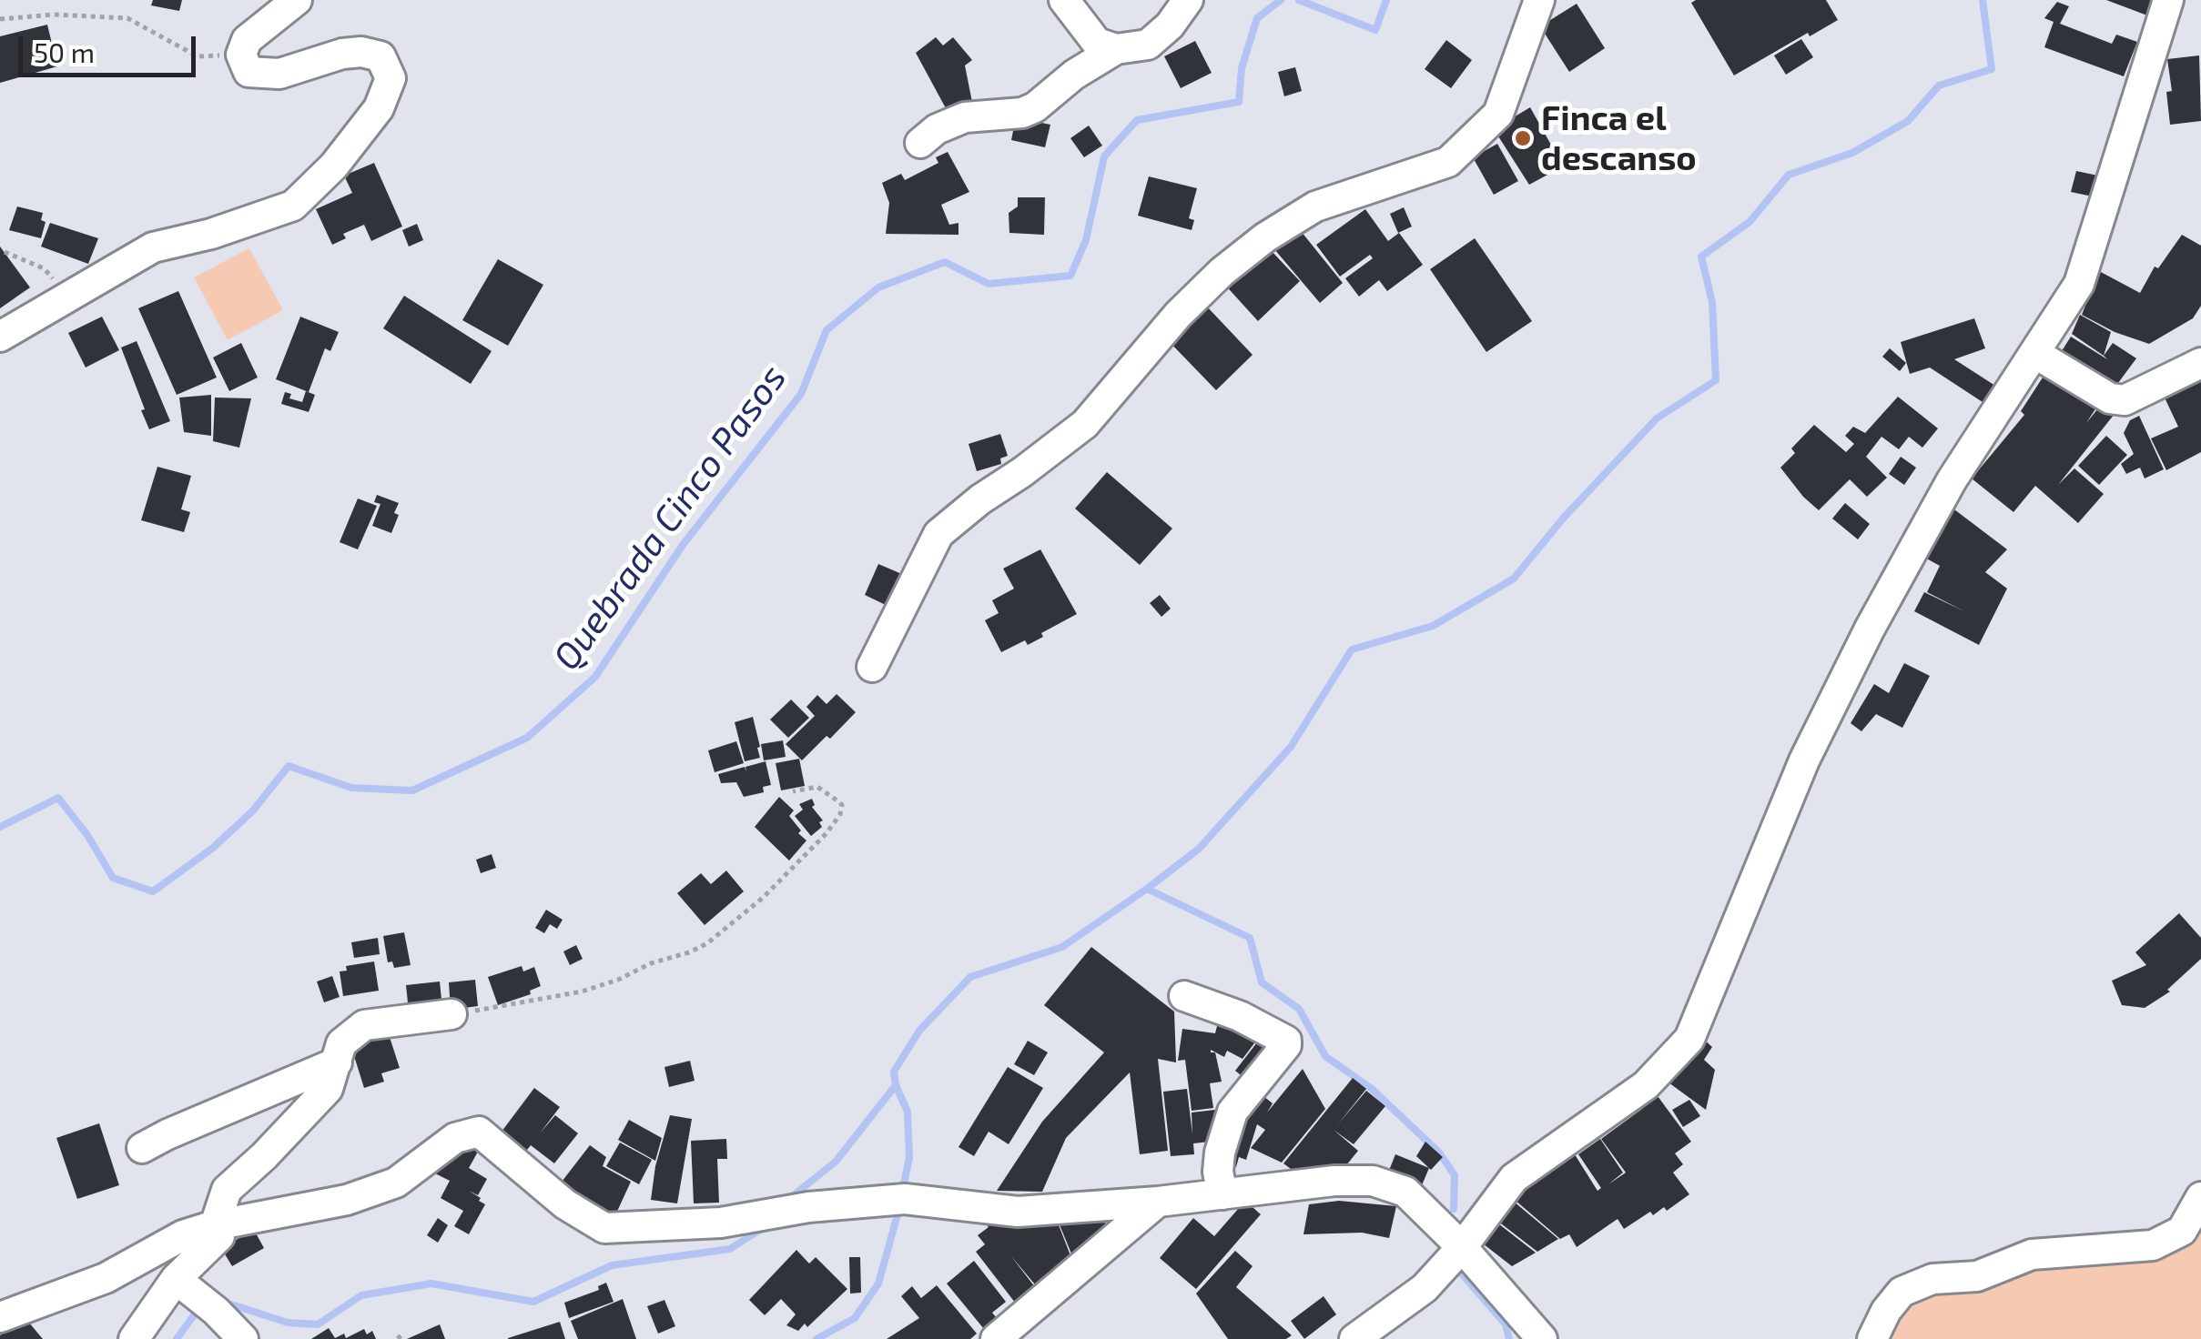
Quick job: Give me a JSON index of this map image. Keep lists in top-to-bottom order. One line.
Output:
{"water":["Quebrada Cinco Pasos"],"places":["Finca el descanso"],"scale_bar":"50 m"}
